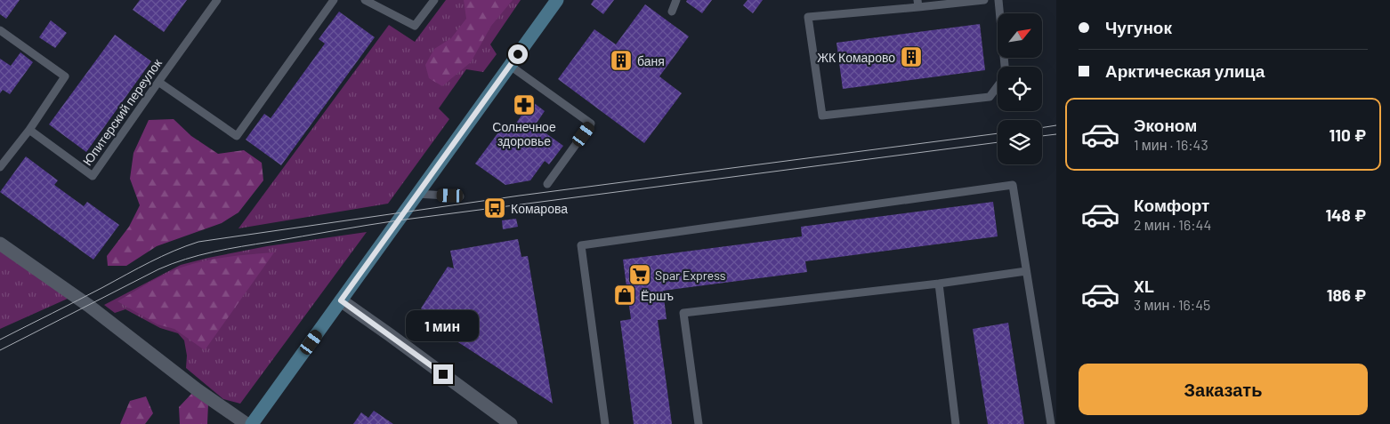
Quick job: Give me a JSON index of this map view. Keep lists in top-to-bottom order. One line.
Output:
{"streets":{"lane":["Юпитерский переулок"]},"places":{"building":["ЖК Комарово","баня"],"pharmacy":["Солнечное здоровье"],"bus stop":["Комарова"],"supermarket":["Spar Express"],"shop":["Ёршъ"]},"north":"top right","page":{"banner":["Чугунок","Арктическая улица"],"list":[{"name":"Эконом","note":"1 мин · 16:43","value":"110 ₽"},{"name":"Комфорт","note":"2 мин · 16:44","value":"148 ₽"},{"name":"XL","note":"3 мин · 16:45","value":"186 ₽"}],"bubble":"1 мин","buttons":"Заказать"}}
